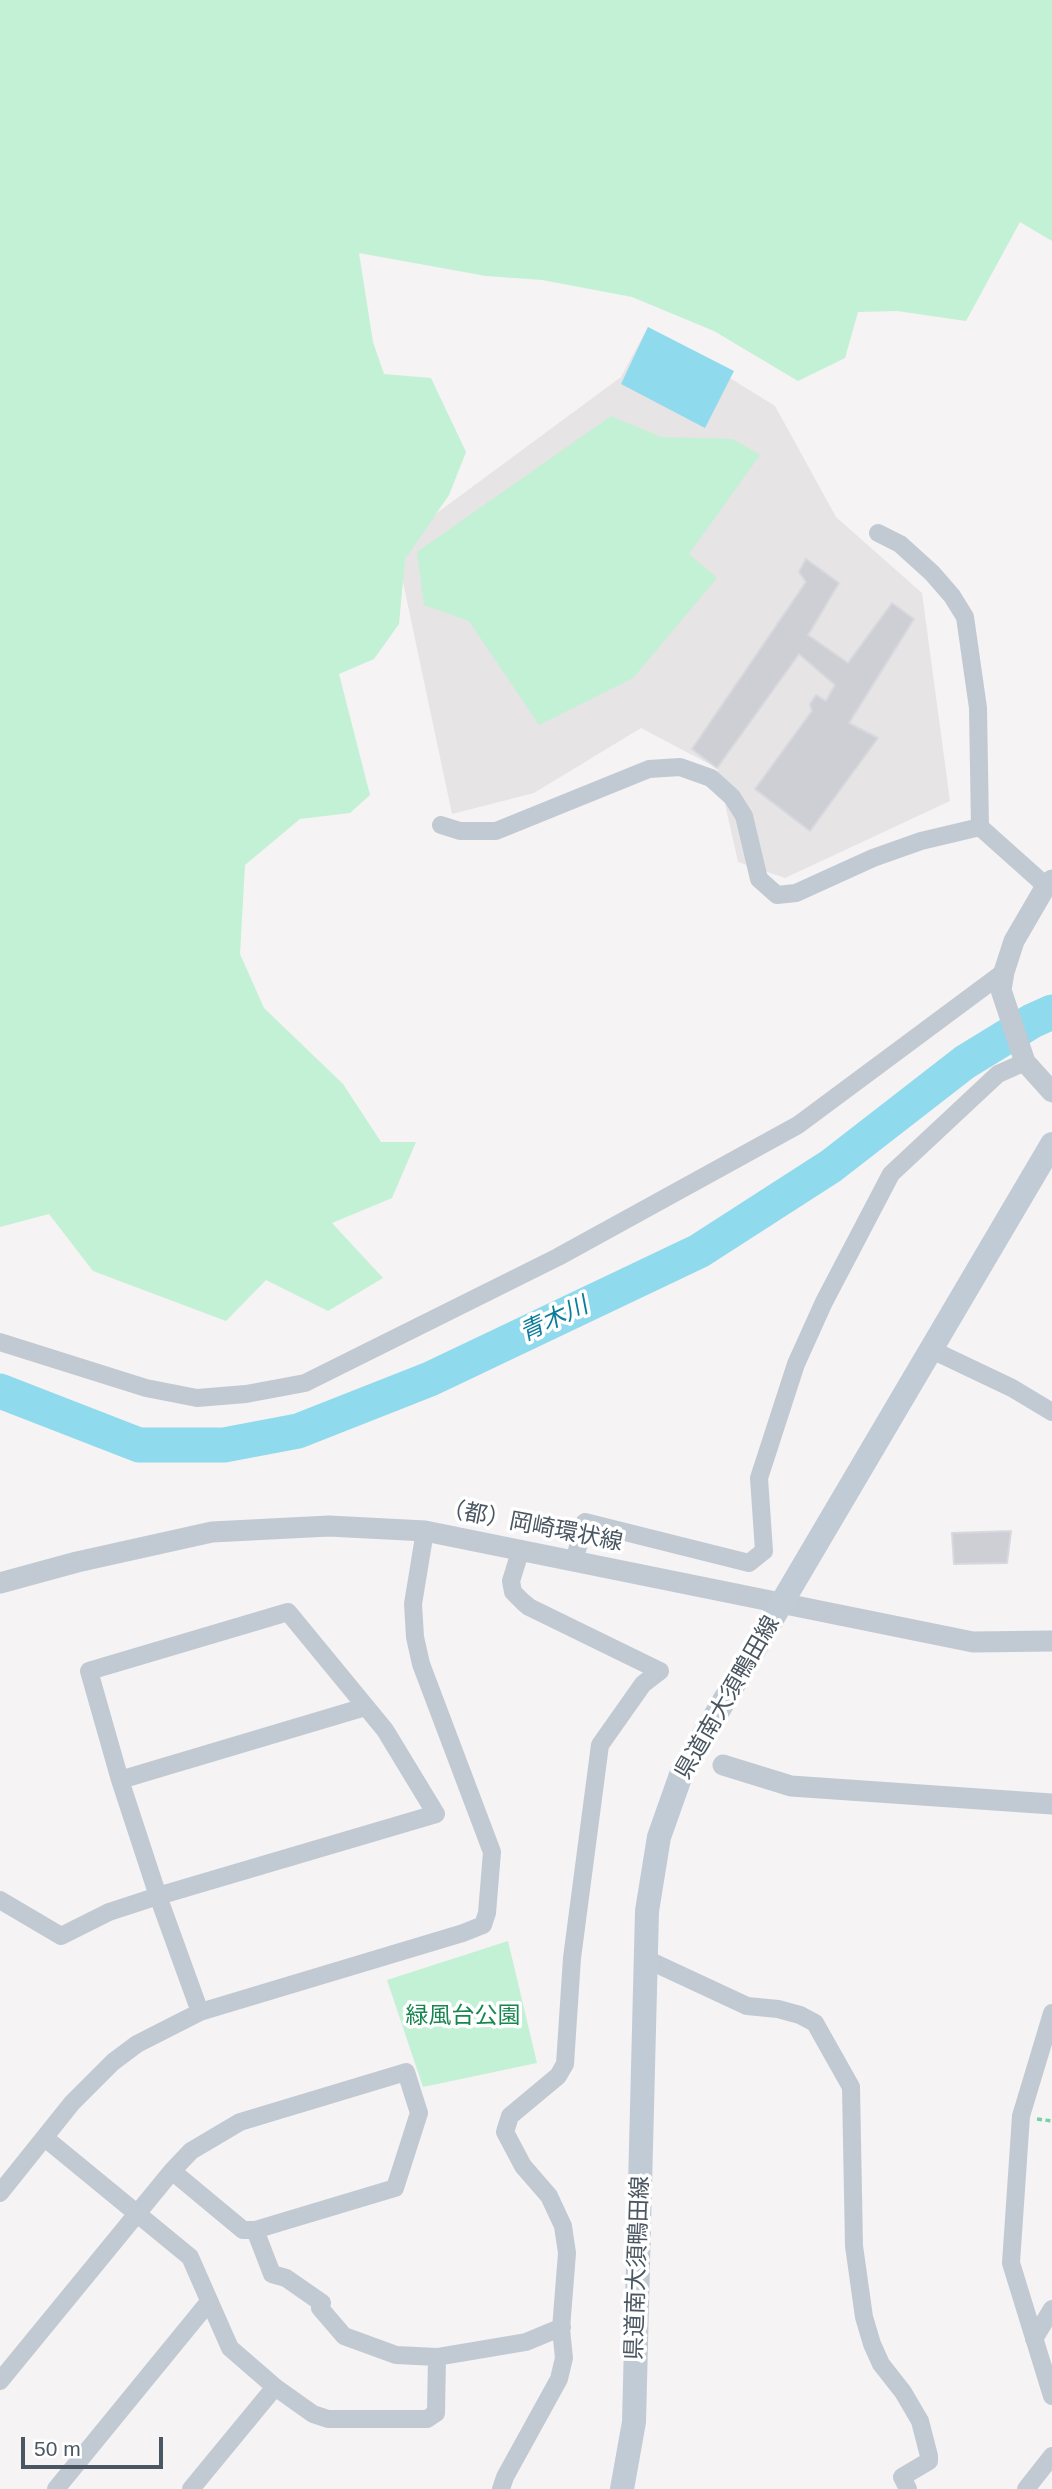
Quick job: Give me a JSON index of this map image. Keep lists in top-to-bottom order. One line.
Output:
{"streets":{"main road":["県道南大須鴨田線"],"street":["（都）岡崎環状線"]},"crossings":[["（都）岡崎環状線","県道南大須鴨田線"]],"water":["青木川"],"parks":["緑風台公園"],"scale_bar":"50 m"}
